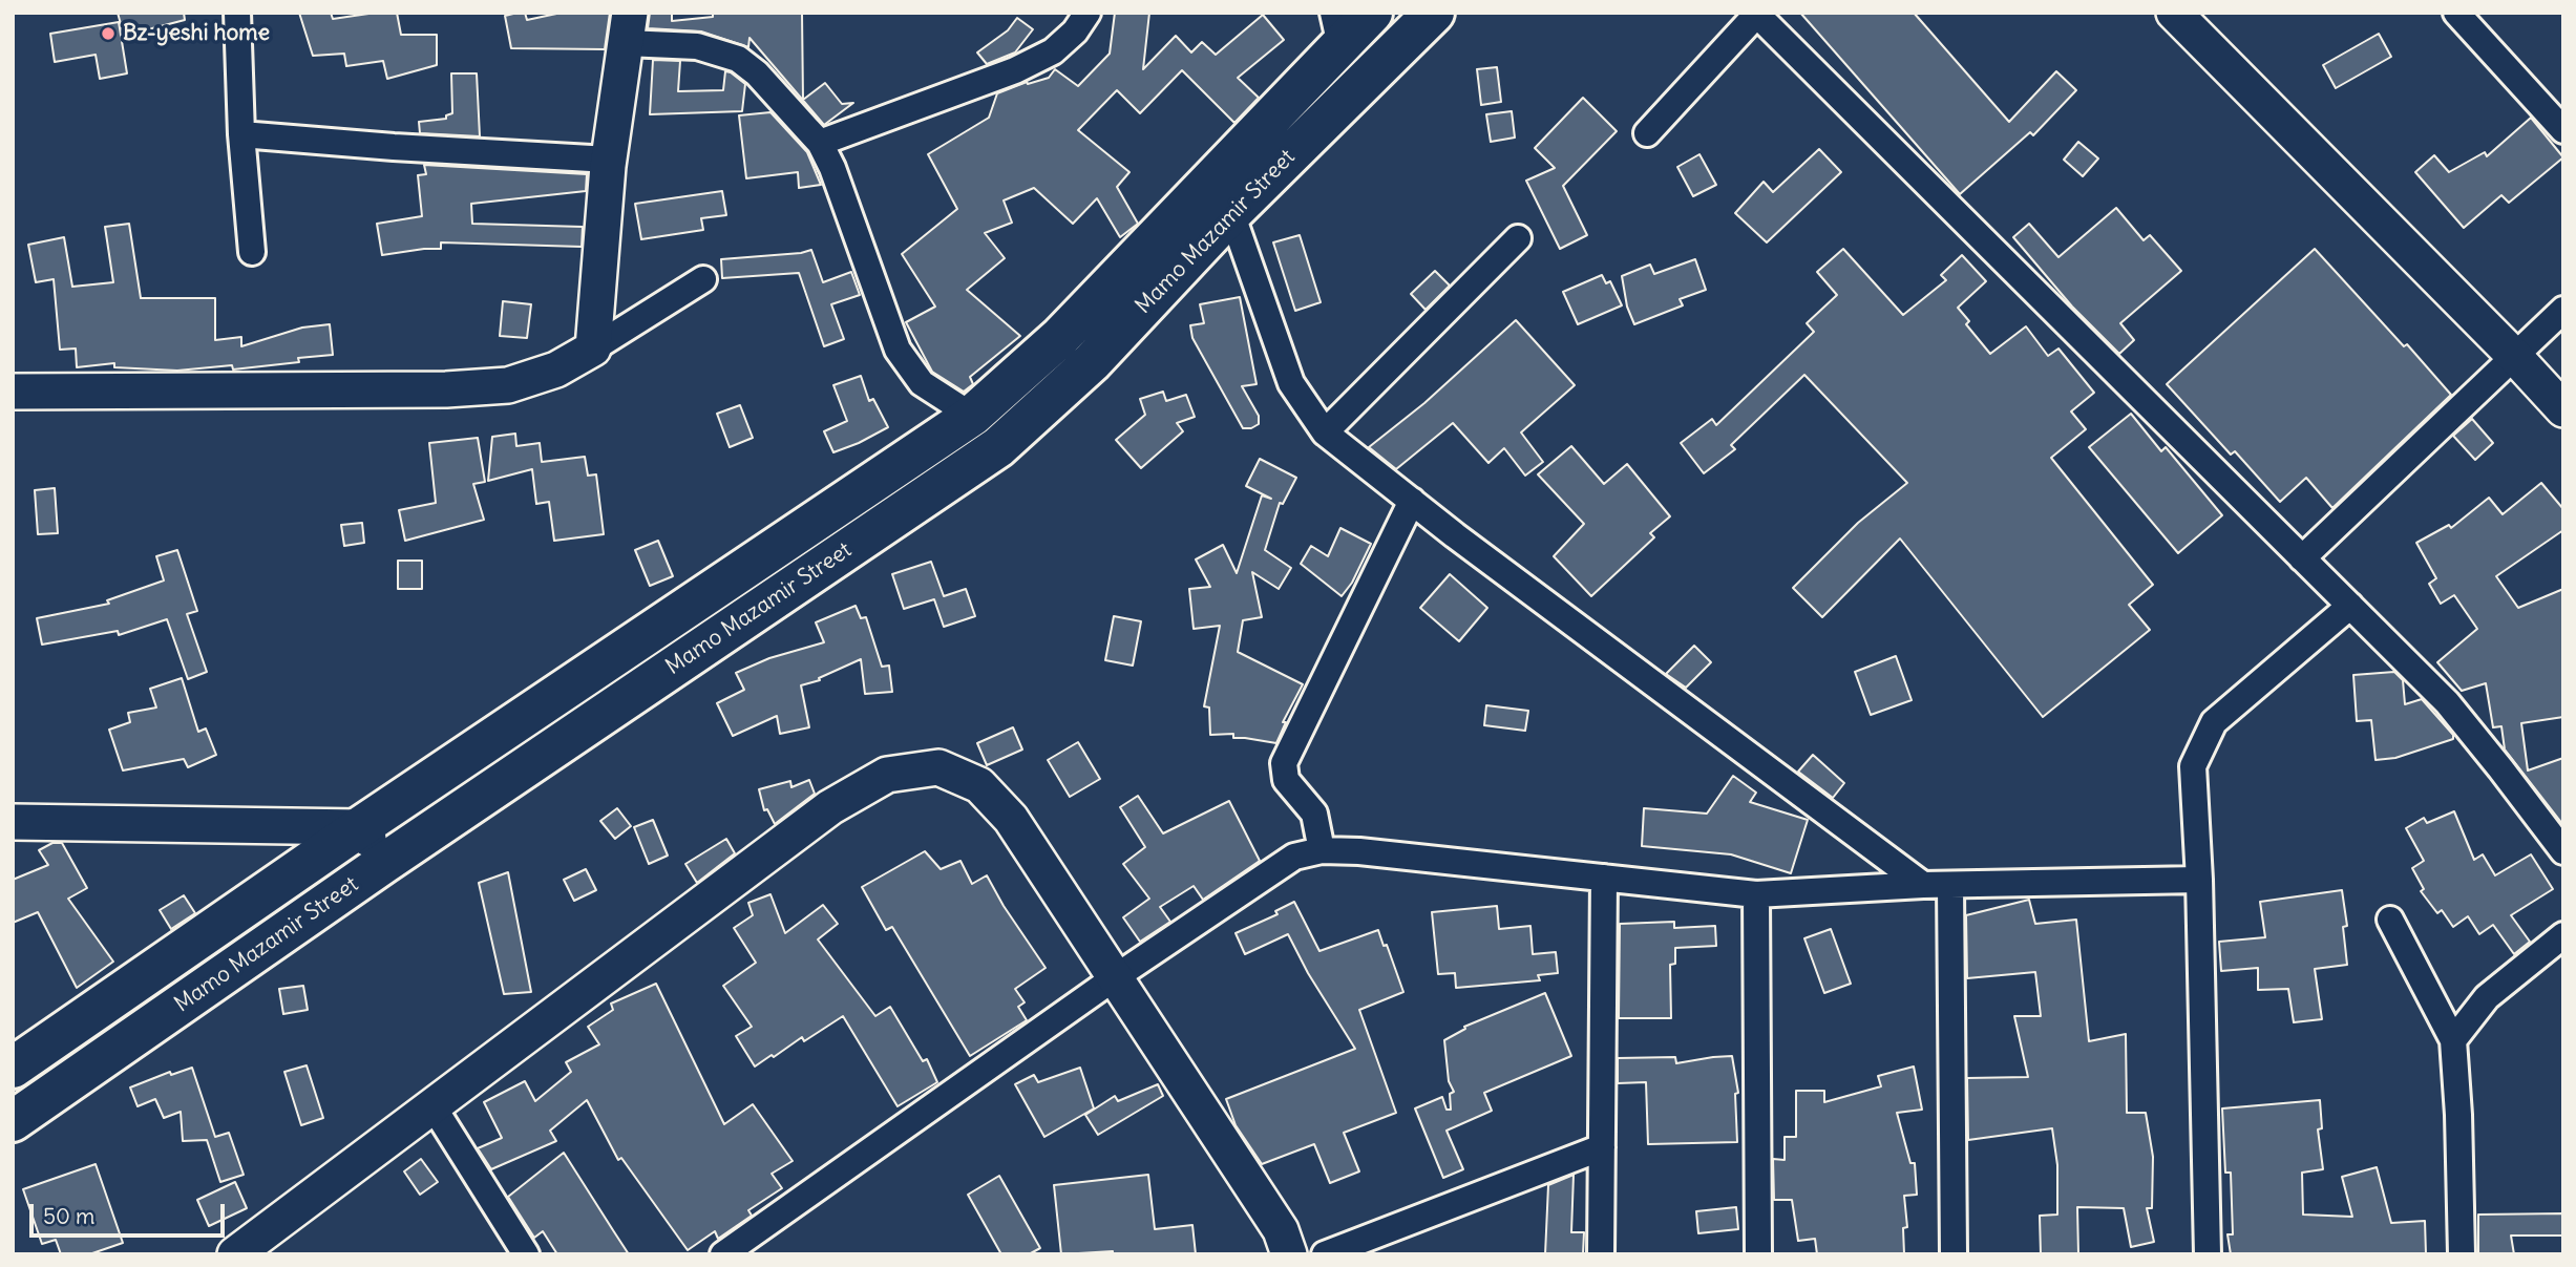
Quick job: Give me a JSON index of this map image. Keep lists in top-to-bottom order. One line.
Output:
{"streets":{"main road":["Mamo Mazamir Street"]},"places":["Bz-yeshi home"],"scale_bar":"50 m"}
